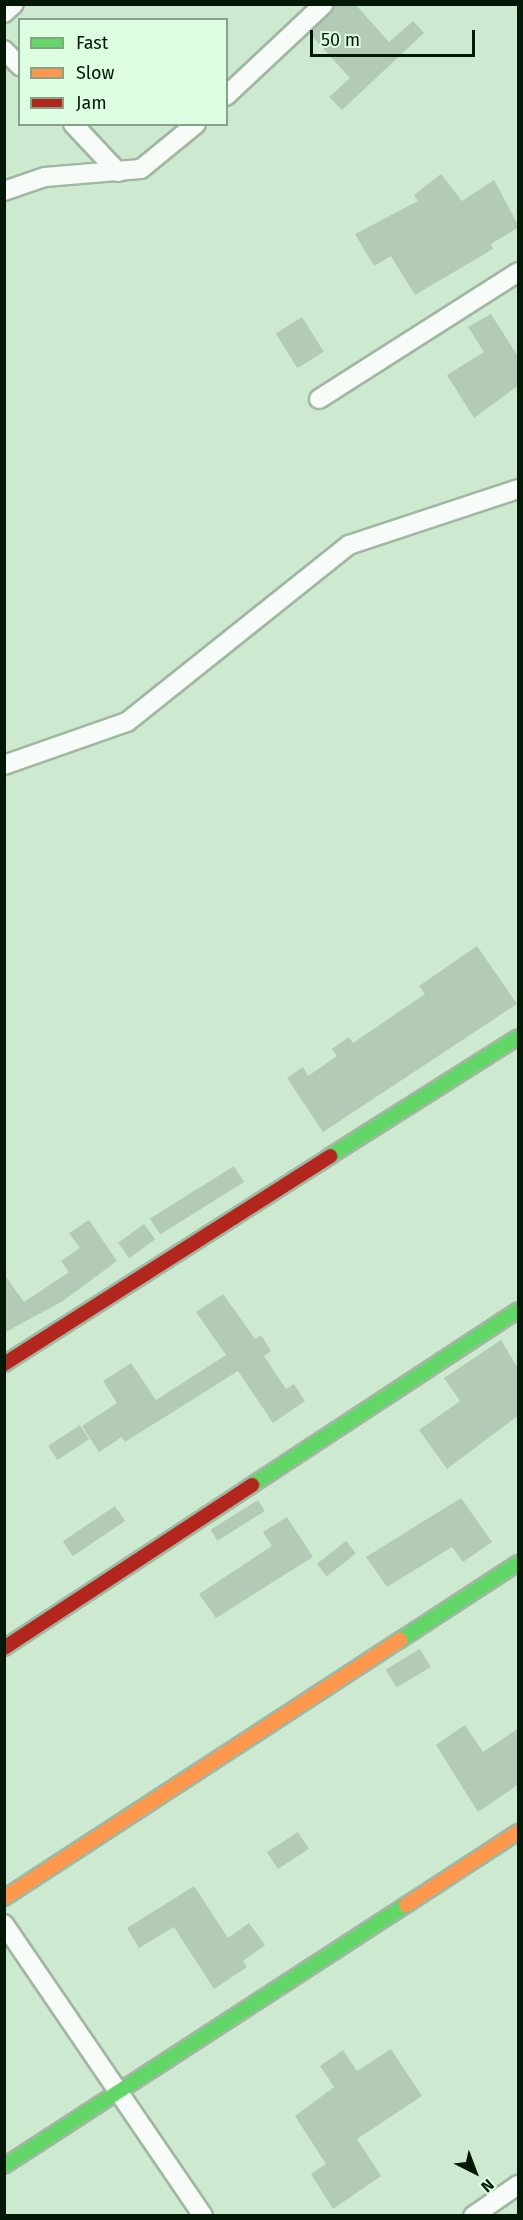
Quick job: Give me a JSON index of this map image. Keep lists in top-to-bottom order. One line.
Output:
{"legend":["Fast","Slow","Jam"],"scale_bar":"50 m","north":"bottom right"}
